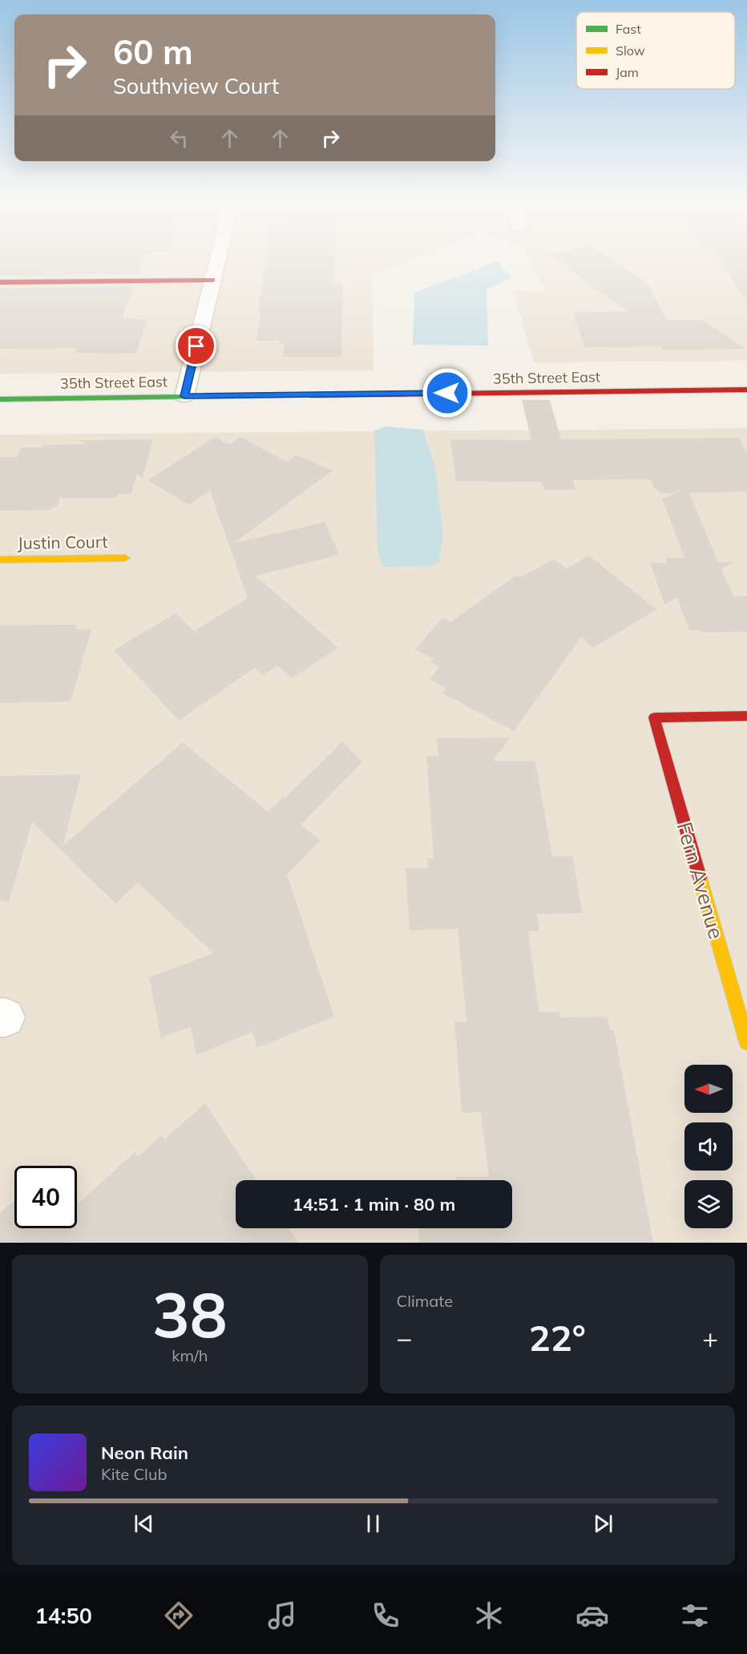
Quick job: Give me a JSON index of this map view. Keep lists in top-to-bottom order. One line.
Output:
{"streets":{"street":["35th Street East","Justin Court","Fern Avenue"]},"legend":["Fast","Slow","Jam"],"north":"left","page":{"turn":["60 m","Southview Court"],"limit":"40","trip":"14:51 · 1 min · 80 m","tile":[["38","km/h"],"Climate"],"heat":["−","22°","+"],"song":["Neon Rain","Kite Club"],"tabs":"14:50"}}
